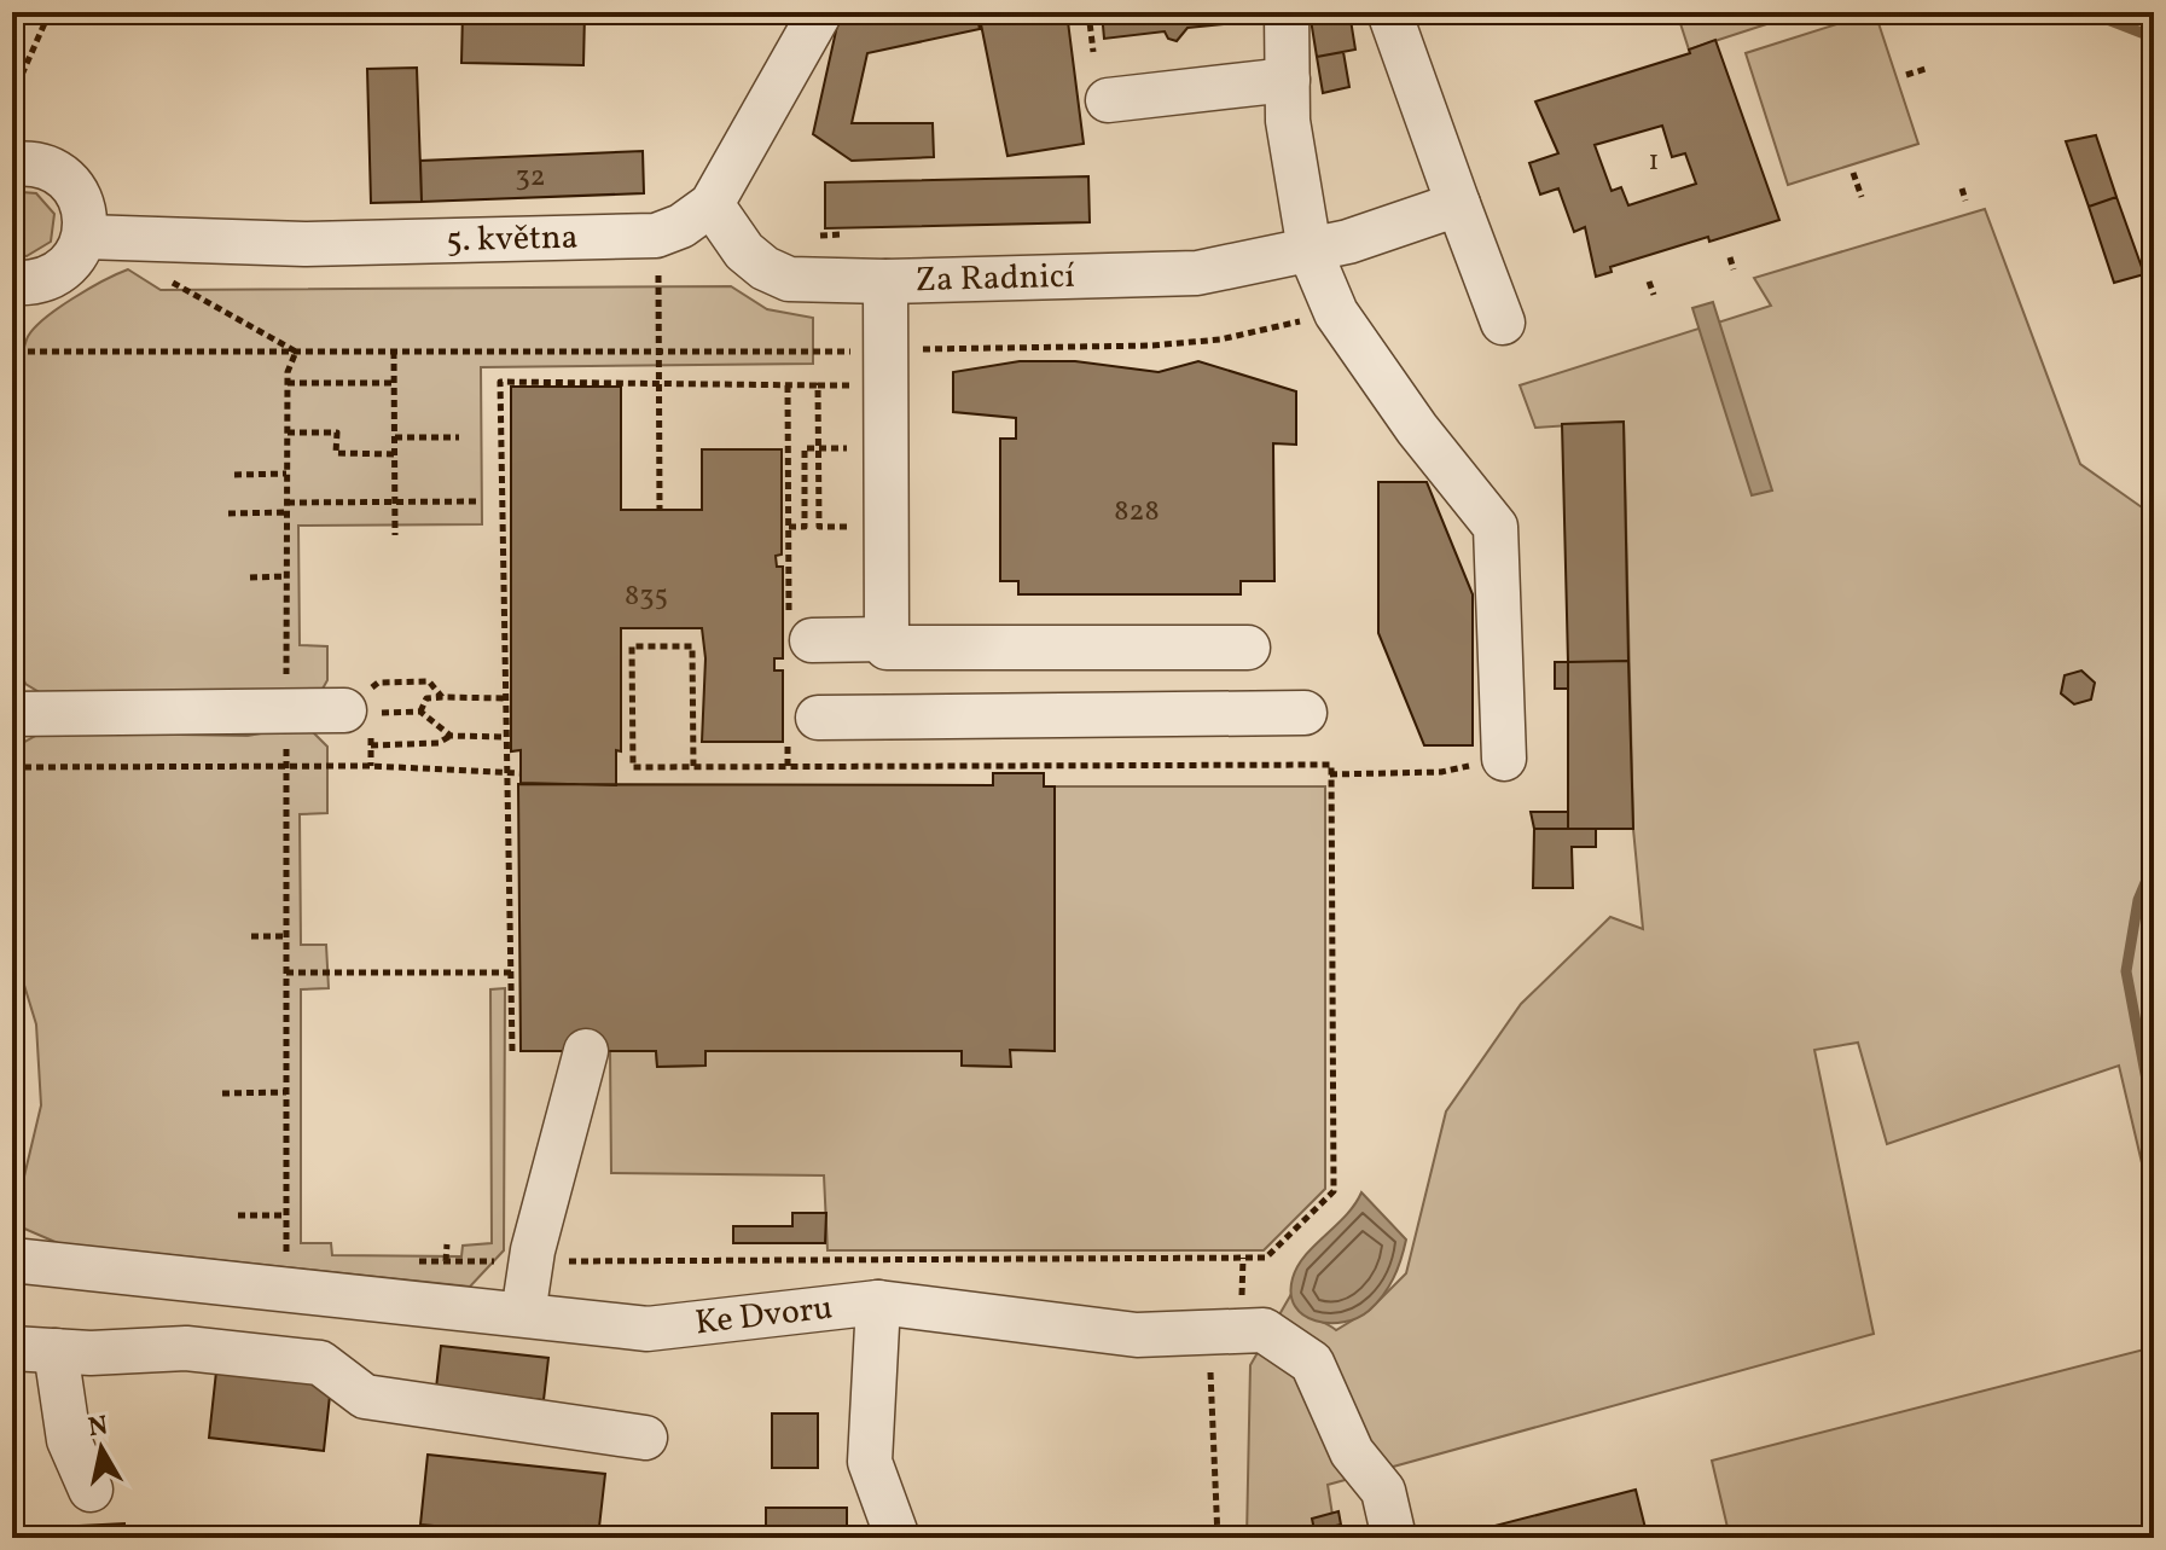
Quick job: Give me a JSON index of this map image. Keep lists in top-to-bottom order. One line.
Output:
{"streets":{"street":["5. května","Za Radnicí","Ke Dvoru"]},"crossings":[["5. května","Za Radnicí"]],"house_numbers":["1","32","828","835"],"north":"top"}
